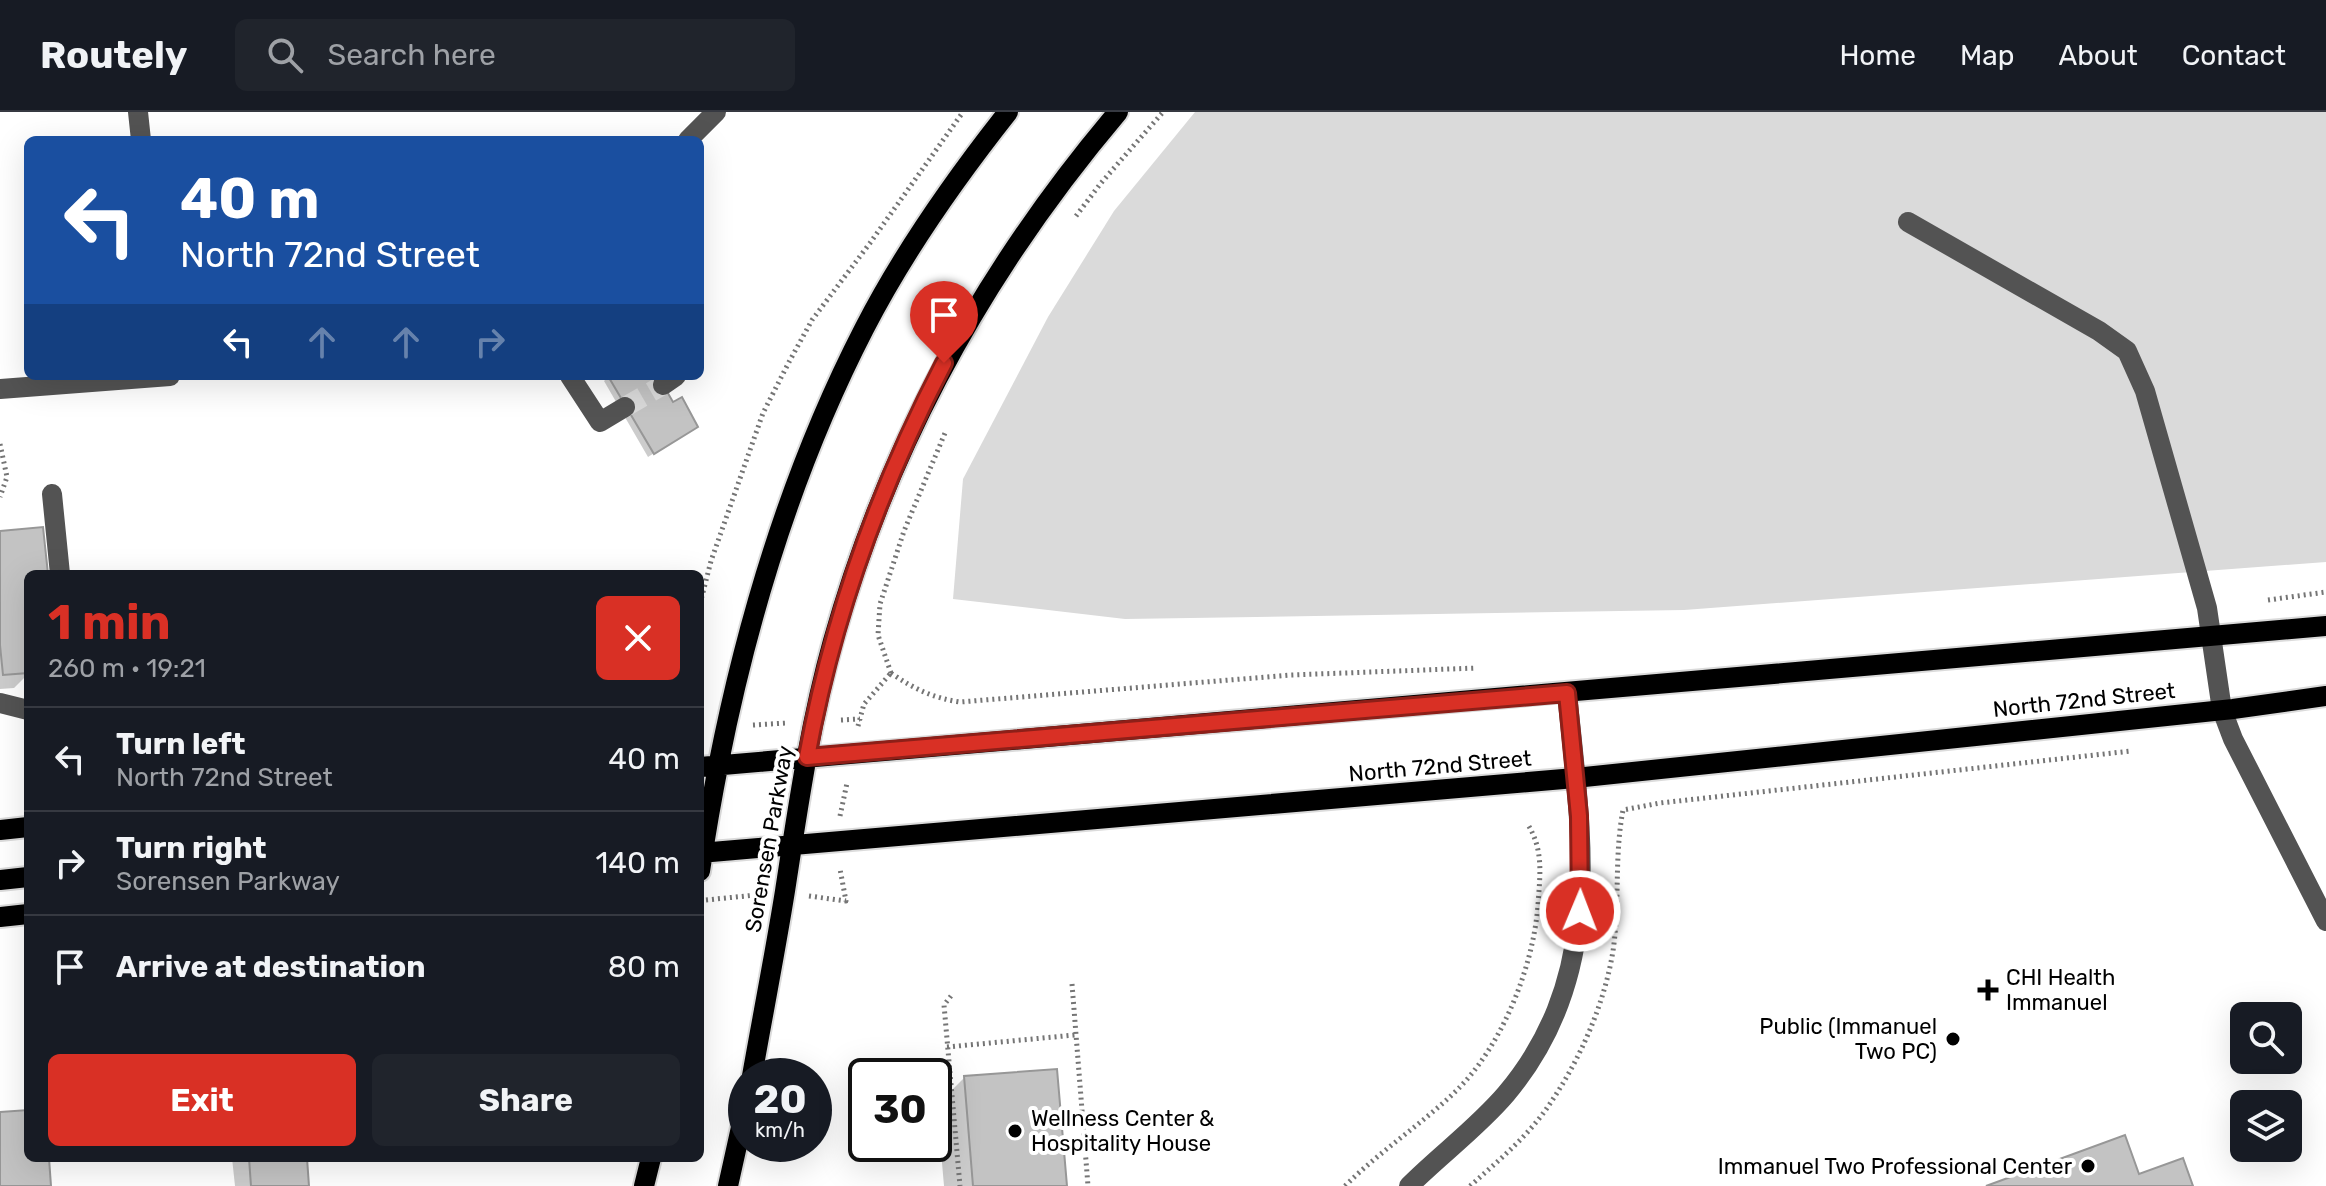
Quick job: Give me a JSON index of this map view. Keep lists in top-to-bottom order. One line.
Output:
{"streets":{"main road":["North 72nd Street","Sorensen Parkway"]},"crossings":[["North 72nd Street","Sorensen Parkway"]],"places":{"health":["CHI Health Immanuel"],"other":["Public (Immanuel Two PC)","Wellness Center & Hospitality House","Immanuel Two Professional Center"]},"page":{"header":"Routely","search":"Search here","nav":["Home","Map","About","Contact"],"turn":["40 m","North 72nd Street"],"heading":["1 min","260 m · 19:21"],"list":[{"name":"Turn left","note":"North 72nd Street","value":"40 m"},{"name":"Turn right","note":"Sorensen Parkway","value":"140 m"},{"name":"Arrive at destination","value":"80 m"}],"buttons":["Exit","Share"],"speed":"20 km/h","limit":"30"}}
